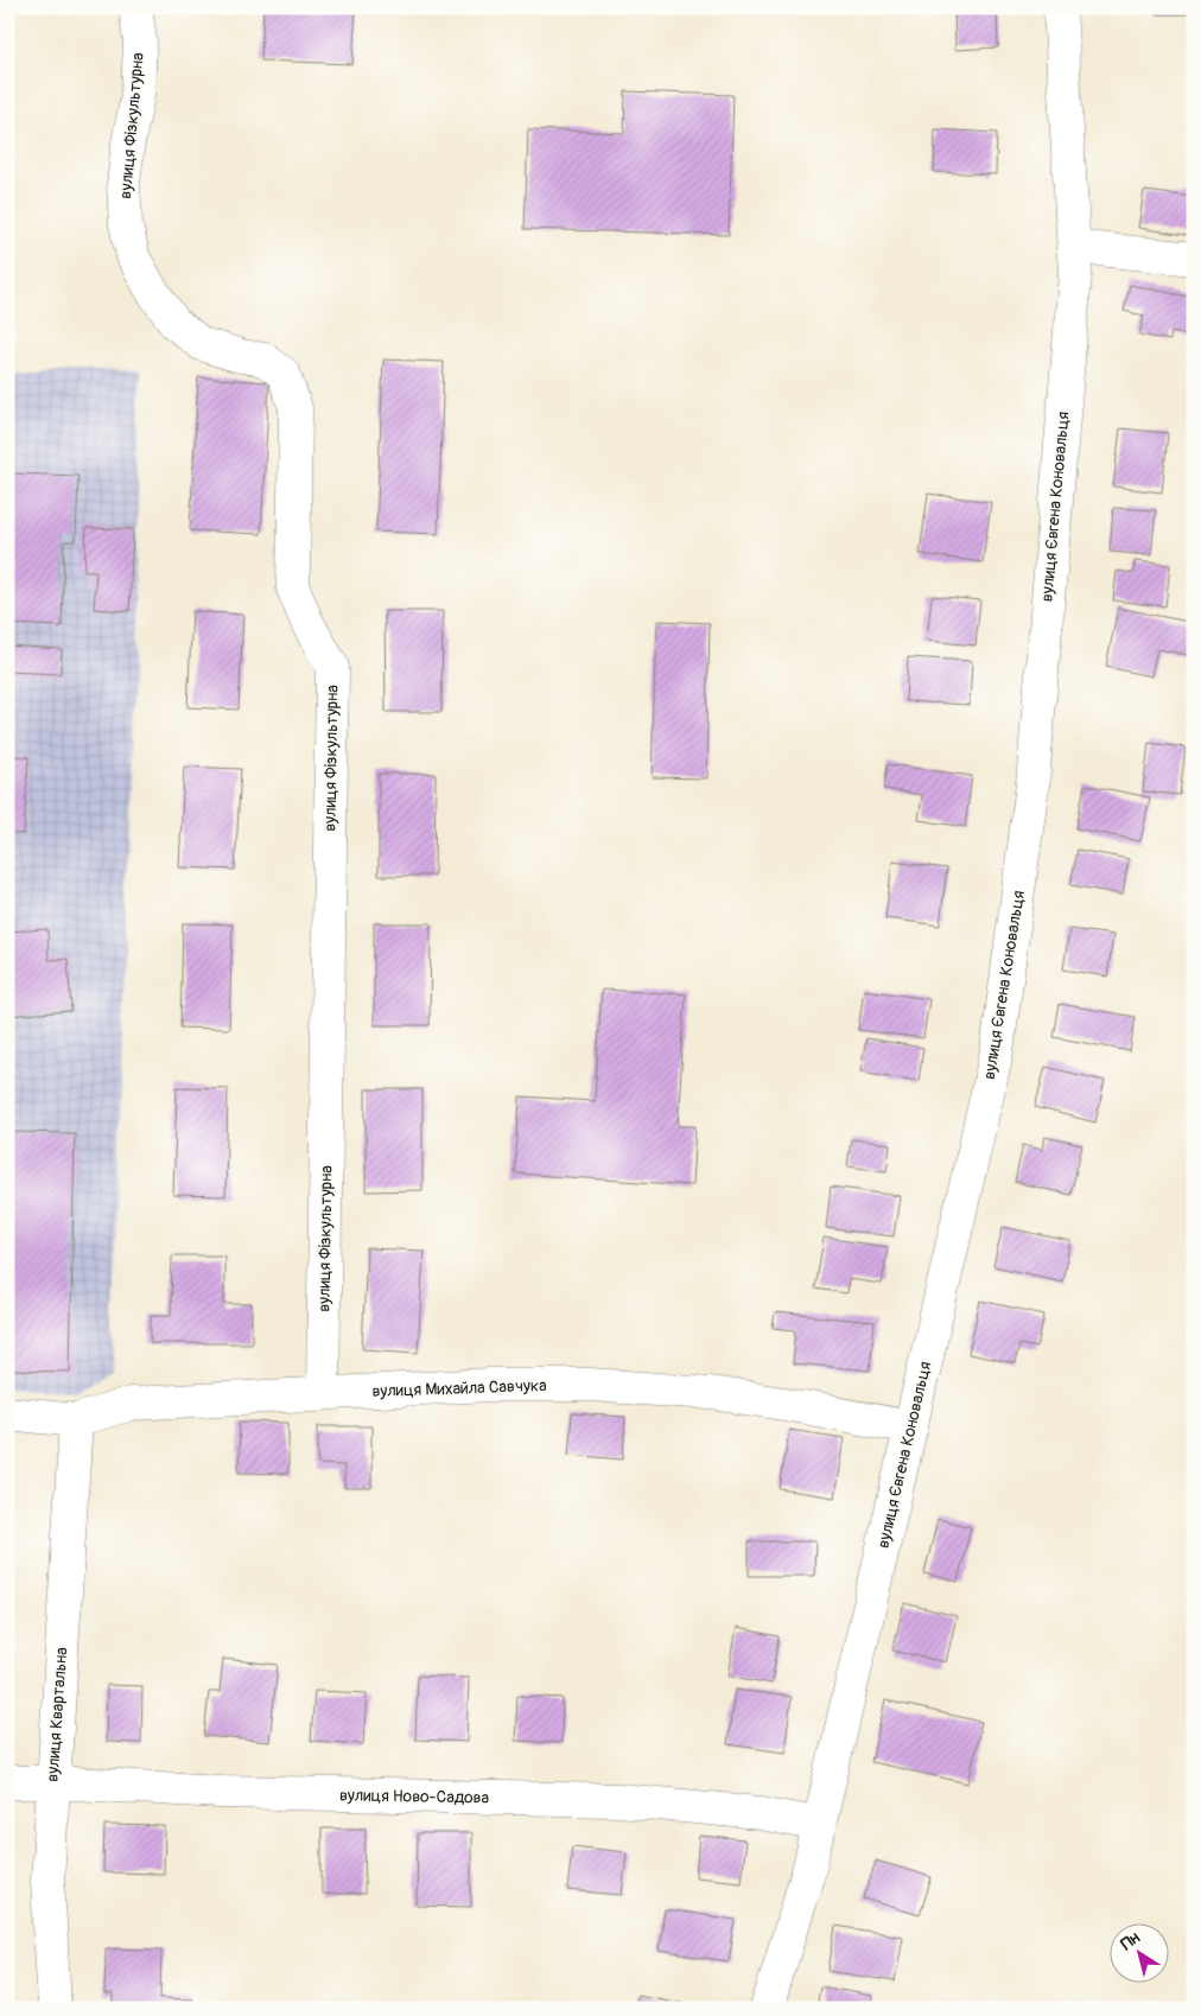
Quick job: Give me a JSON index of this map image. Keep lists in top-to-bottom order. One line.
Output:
{"streets":{"street":["вулиця Фізкультурна","вулиця Євгена Коновальця","вулиця Михайла Савчука","вулиця Квартальна","вулиця Ново-Садова"]},"crossings":[["вулиця Фізкультурна","вулиця Михайла Савчука"],["вулиця Євгена Коновальця","вулиця Михайла Савчука"],["вулиця Євгена Коновальця","вулиця Ново-Садова"],["вулиця Михайла Савчука","вулиця Квартальна"],["вулиця Квартальна","вулиця Ново-Садова"]],"north":"top left"}
